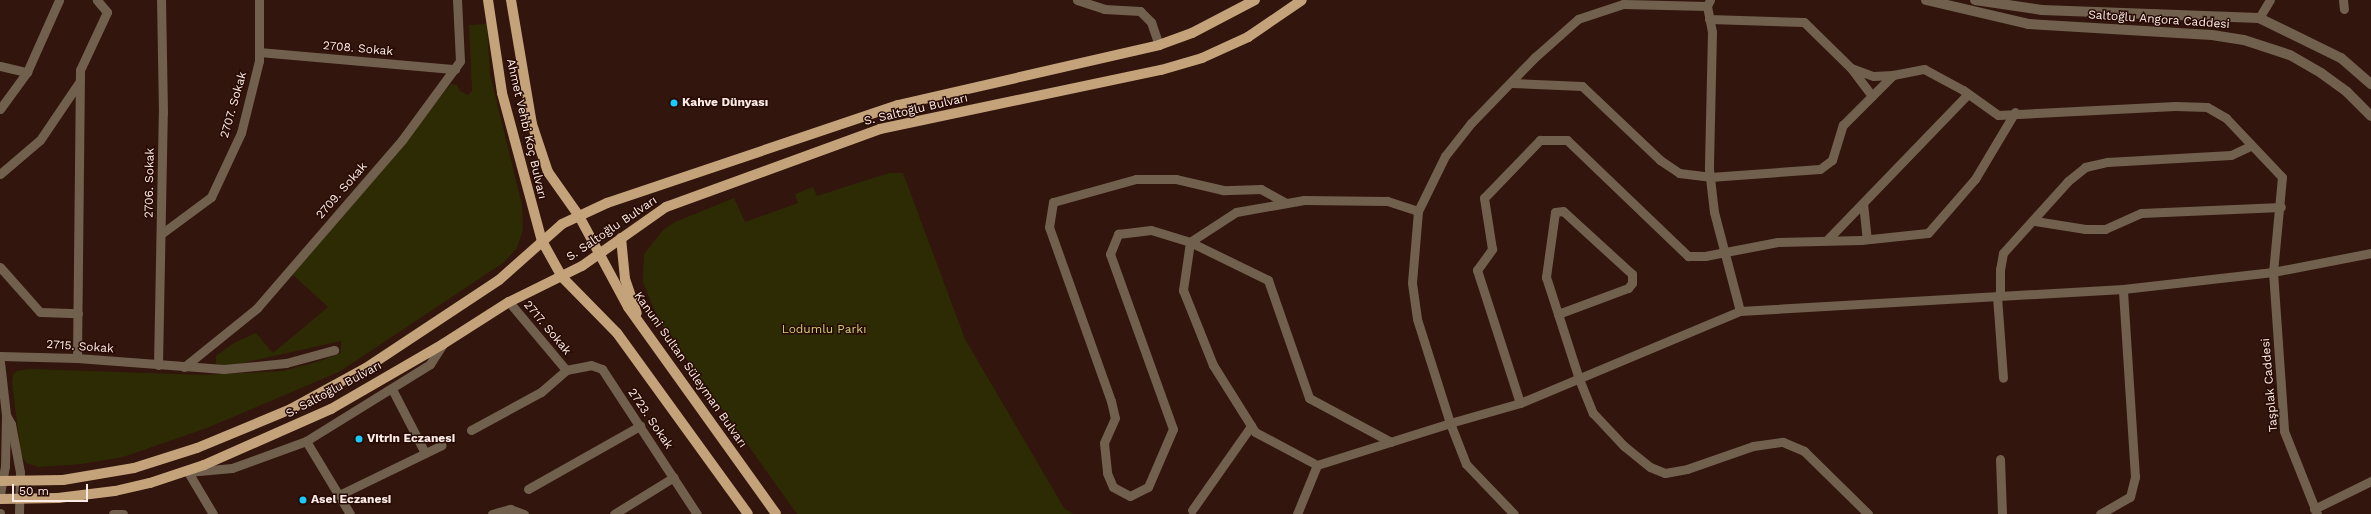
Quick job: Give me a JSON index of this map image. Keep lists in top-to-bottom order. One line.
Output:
{"streets":{"main road":["S. Saltoğlu Bulvarı","Ahmet Vehbi Koç Bulvarı","Kanuni Sultan Süleyman Bulvarı"],"street":["Saltoğlu Angora Caddesi","2708. Sokak","2707. Sokak","2706. Sokak","2709. Sokak","2717. Sokak","2715. Sokak","Taşplak Caddesi","2723. Sokak"]},"crossings":[["2708. Sokak","2707. Sokak"],["2708. Sokak","2709. Sokak"],["2707. Sokak","2706. Sokak"],["S. Saltoğlu Bulvarı","Ahmet Vehbi Koç Bulvarı"],["S. Saltoğlu Bulvarı","2717. Sokak"],["S. Saltoğlu Bulvarı","Kanuni Sultan Süleyman Bulvarı"],["Ahmet Vehbi Koç Bulvarı","Kanuni Sultan Süleyman Bulvarı"],["2706. Sokak","2715. Sokak"],["2709. Sokak","2715. Sokak"],["2717. Sokak","2723. Sokak"]],"parks":["Lodumlu Parkı"],"places":["Kahve Dünyası","Vitrin Eczanesi","Asel Eczanesi"],"scale_bar":"50 m"}
